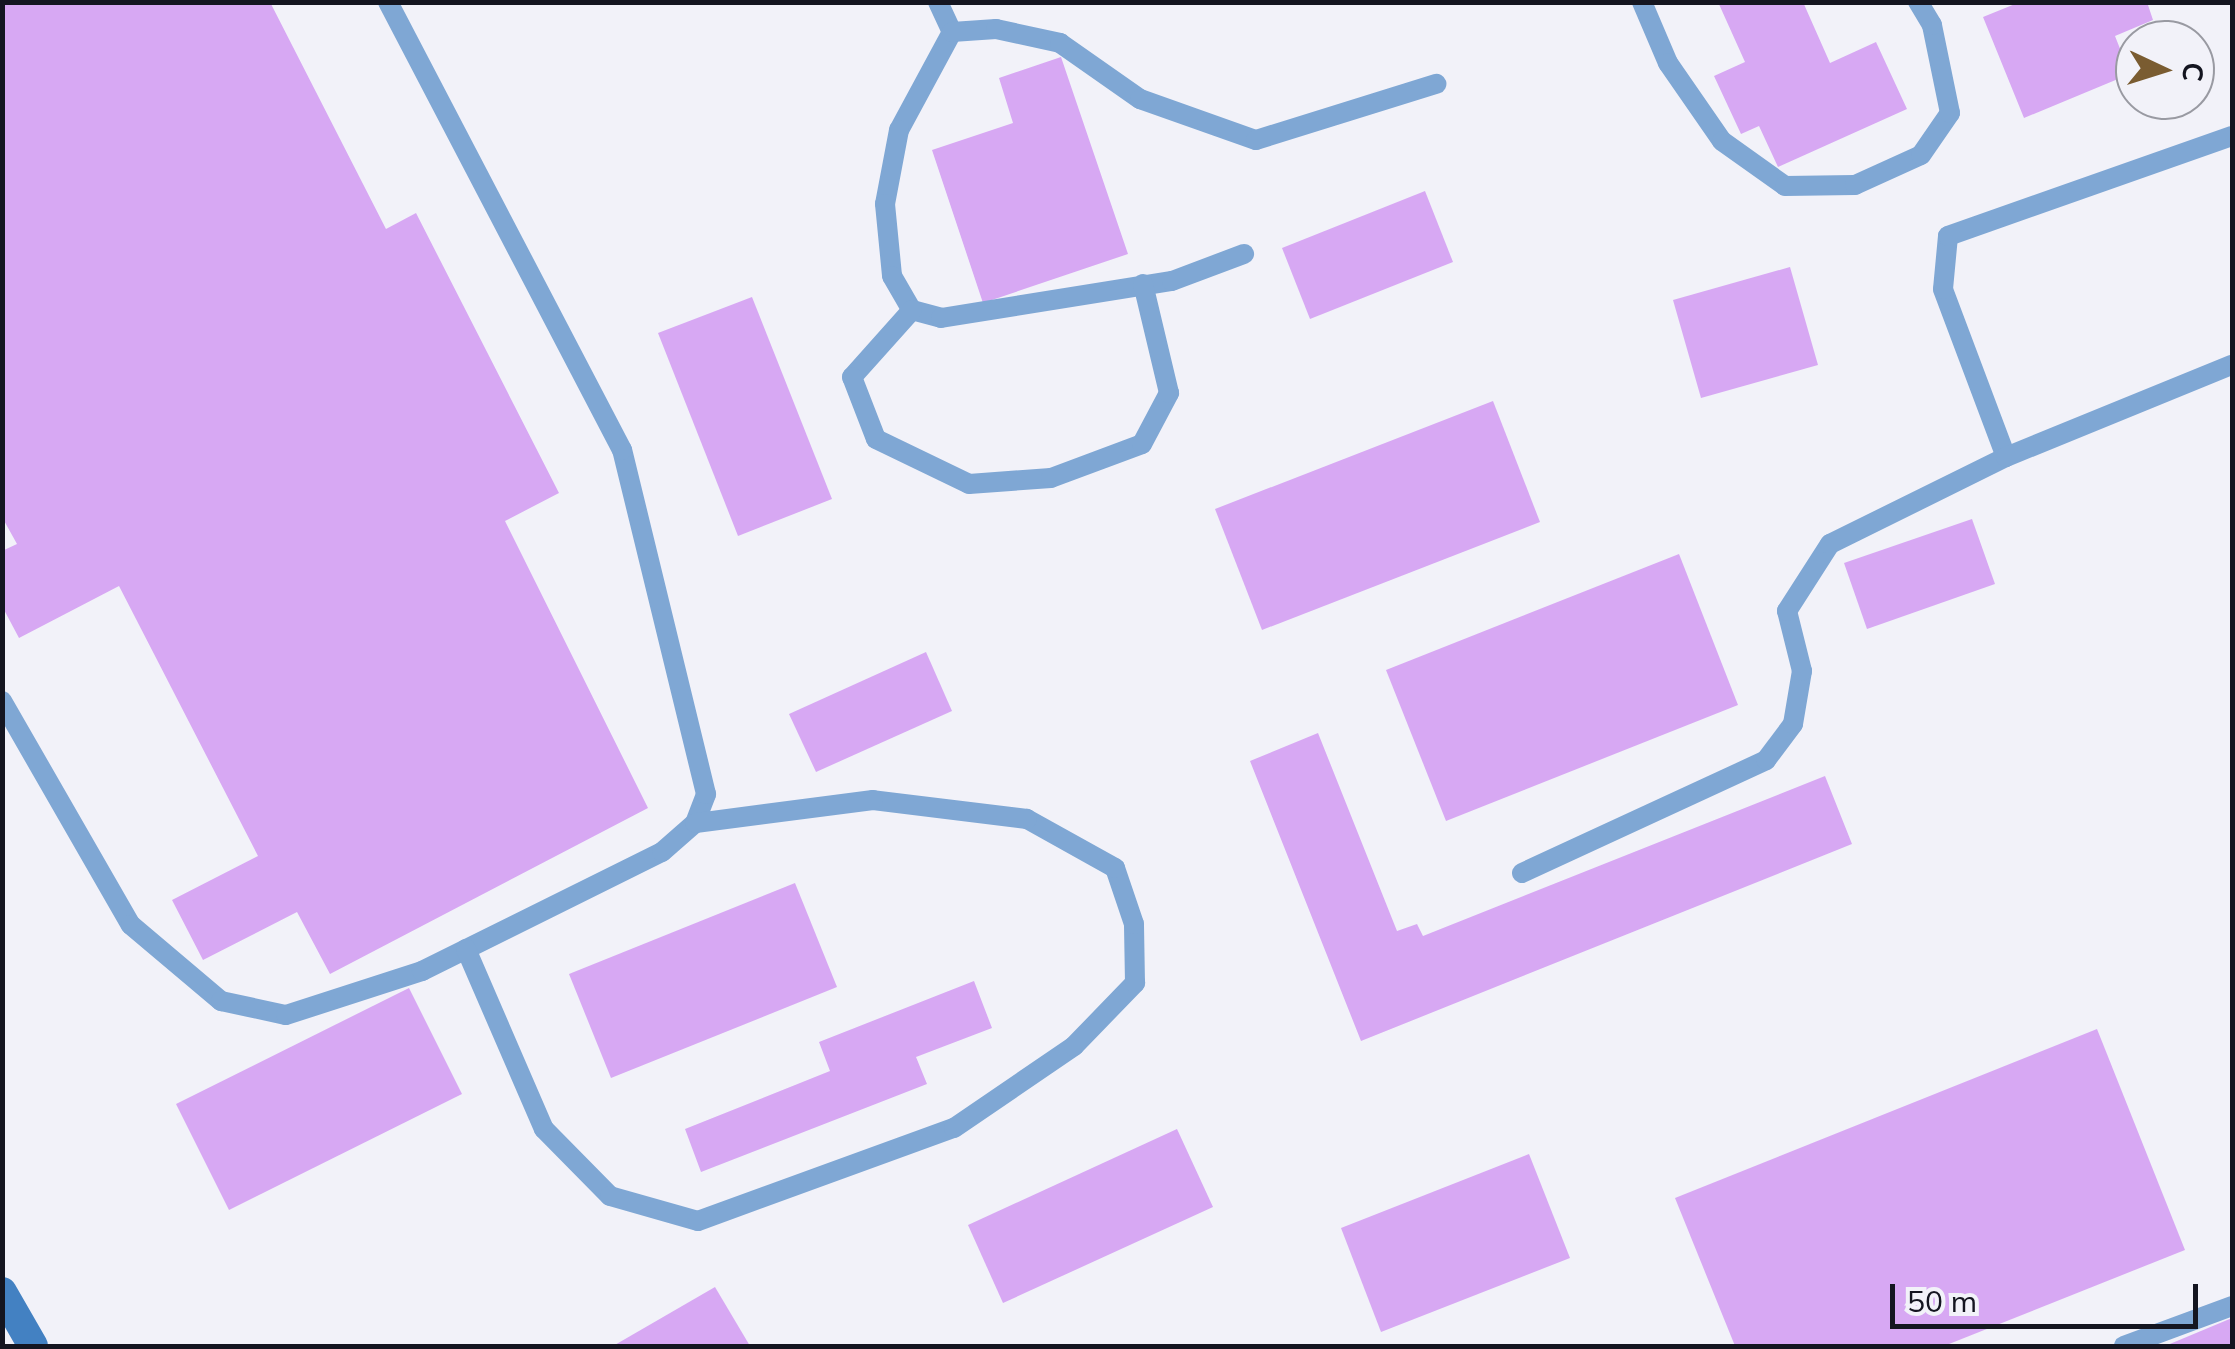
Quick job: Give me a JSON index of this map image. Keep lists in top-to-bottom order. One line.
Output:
{"scale_bar":"50 m","north":"right"}
